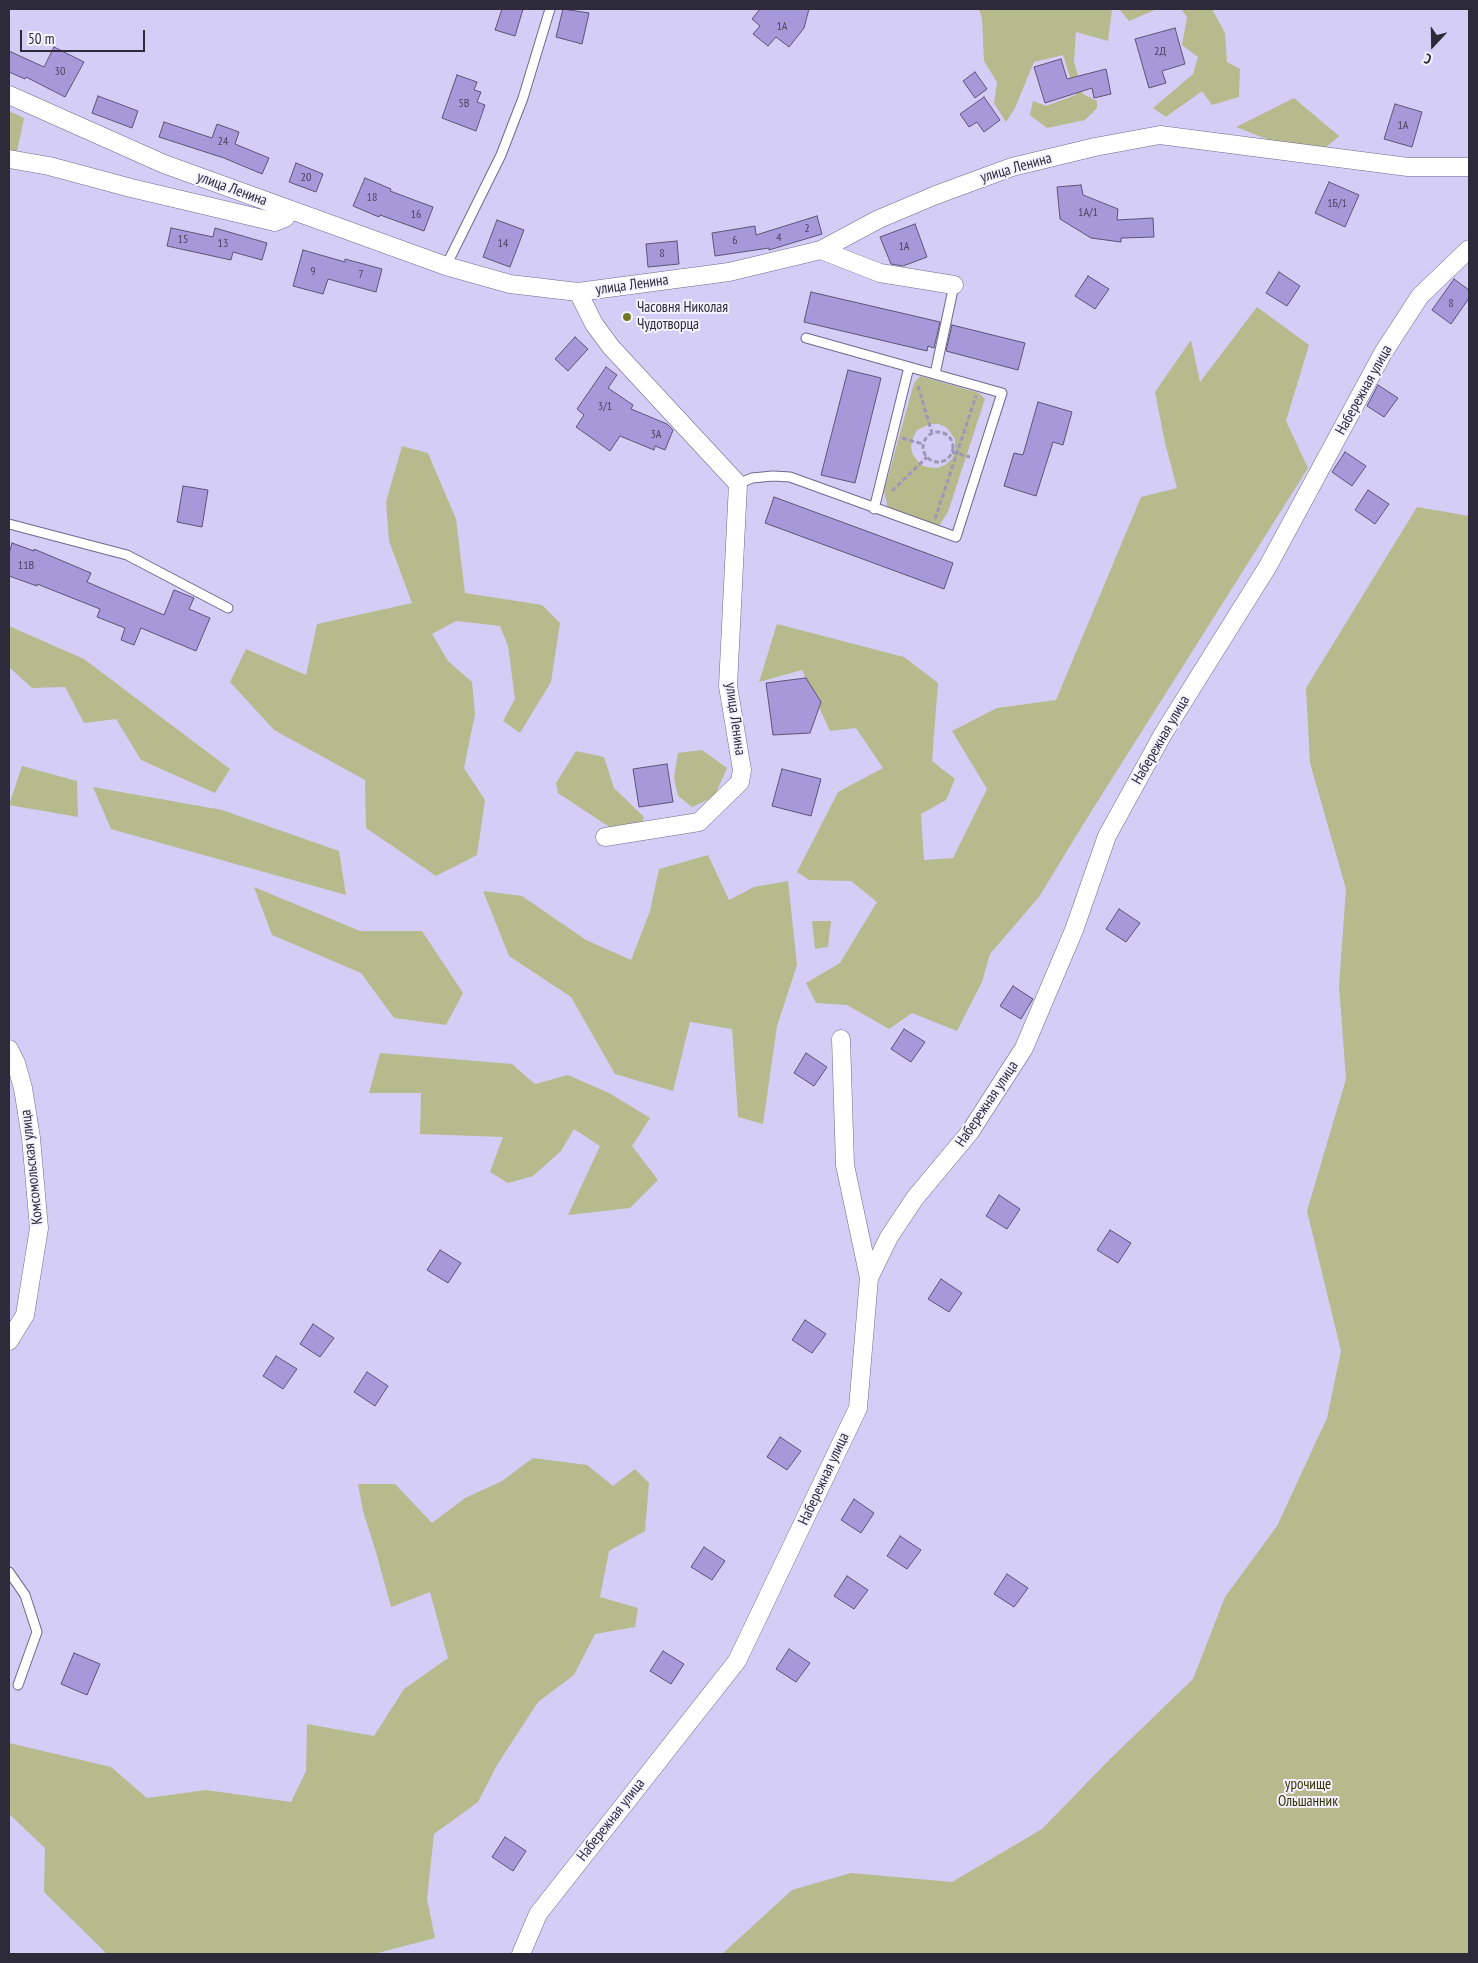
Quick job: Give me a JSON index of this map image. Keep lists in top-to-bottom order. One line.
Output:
{"streets":{"street":["улица Ленина","Набережная улица","Комсомольская улица"]},"parks":["урочище Ольшанник"],"places":["Часовня Николая Чудотворца"],"house_numbers":["1А","2Д","30","5В","1А","24","20","18","1Б/1","1А/1","16","2","4","15","6","13","14","1А","8","9","7","8","3/1","3А","11В"],"scale_bar":"50 m","north":"bottom"}
